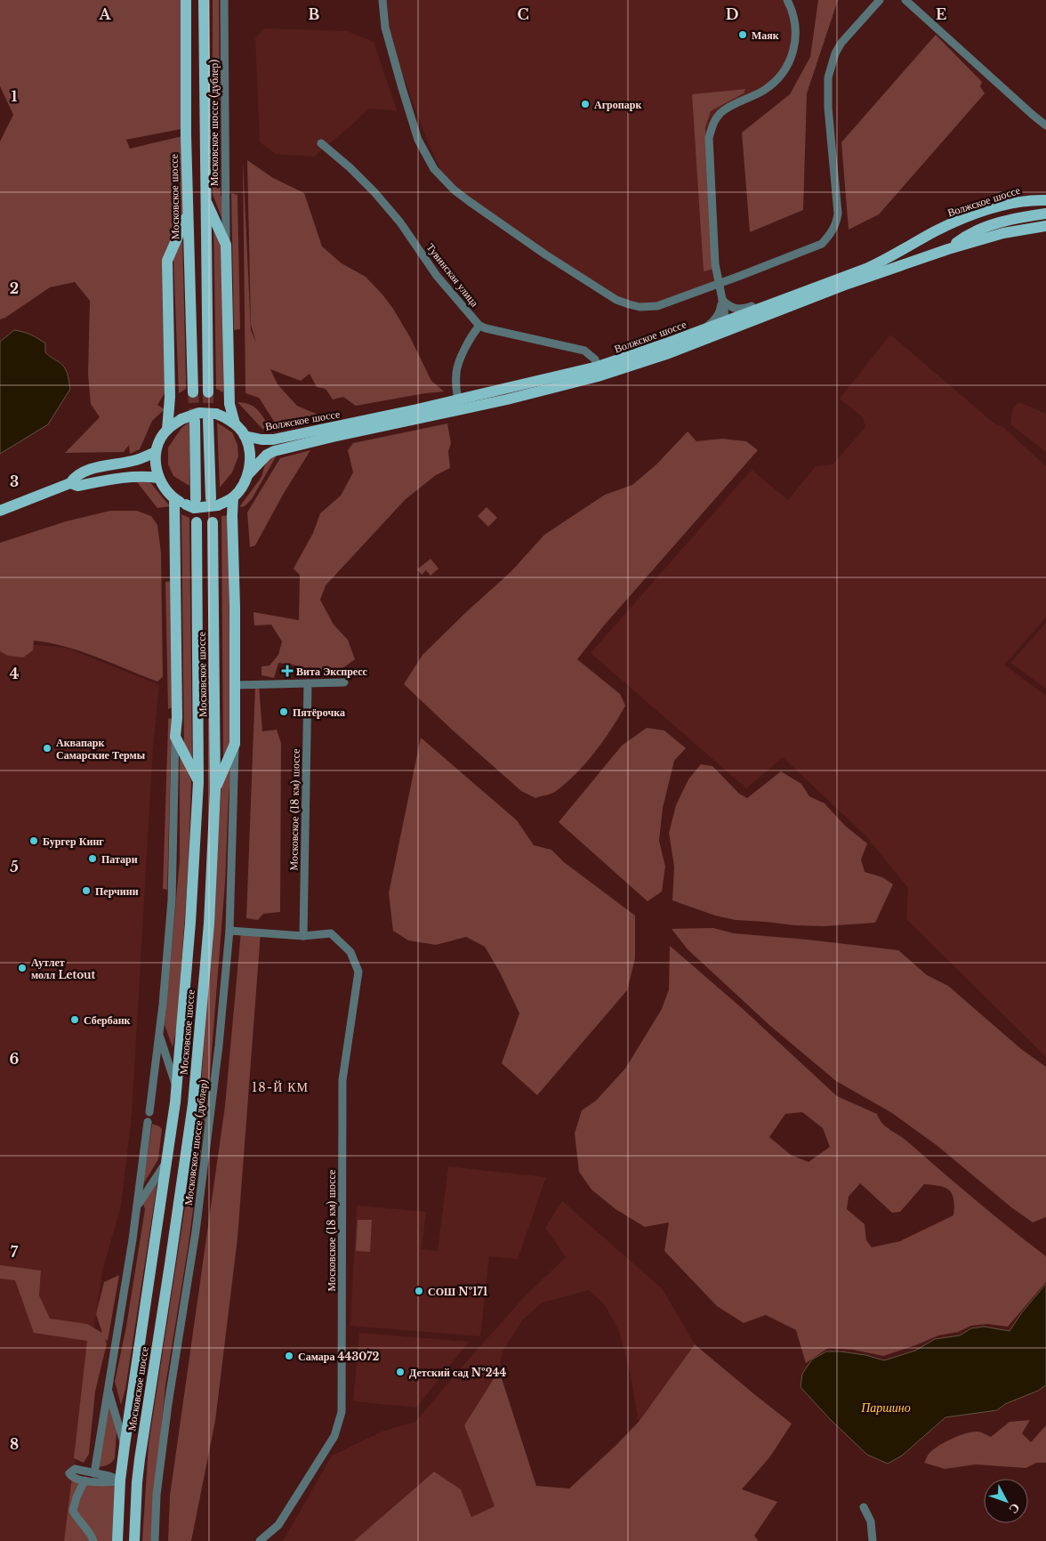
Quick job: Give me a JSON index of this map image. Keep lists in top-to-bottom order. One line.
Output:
{"streets":{"main road":["Московское шоссе","Волжское шоссе"],"street":["Московское шоссе (дублер)","Тувинская улица","Московское (18 км) шоссе"]},"crossings":[["Московское шоссе (дублер)","Московское (18 км) шоссе"]],"districts":["18-Й КМ"],"water":["Паршино"],"places":{"other":["Маяк","Агропарк","Пятёрочка","Аквапарк Самарские Термы","Бургер Кинг","Патари","Перчини","Аутлет молл Letout","Сбербанк","СОШ №171","Самара 443072","Детский сад №244"],"health":["Вита Экспресс"]},"north":"bottom right","grid":{"columns":["A","B","C","D","E"],"rows":["1","2","3","4","5","6","7","8"]}}
